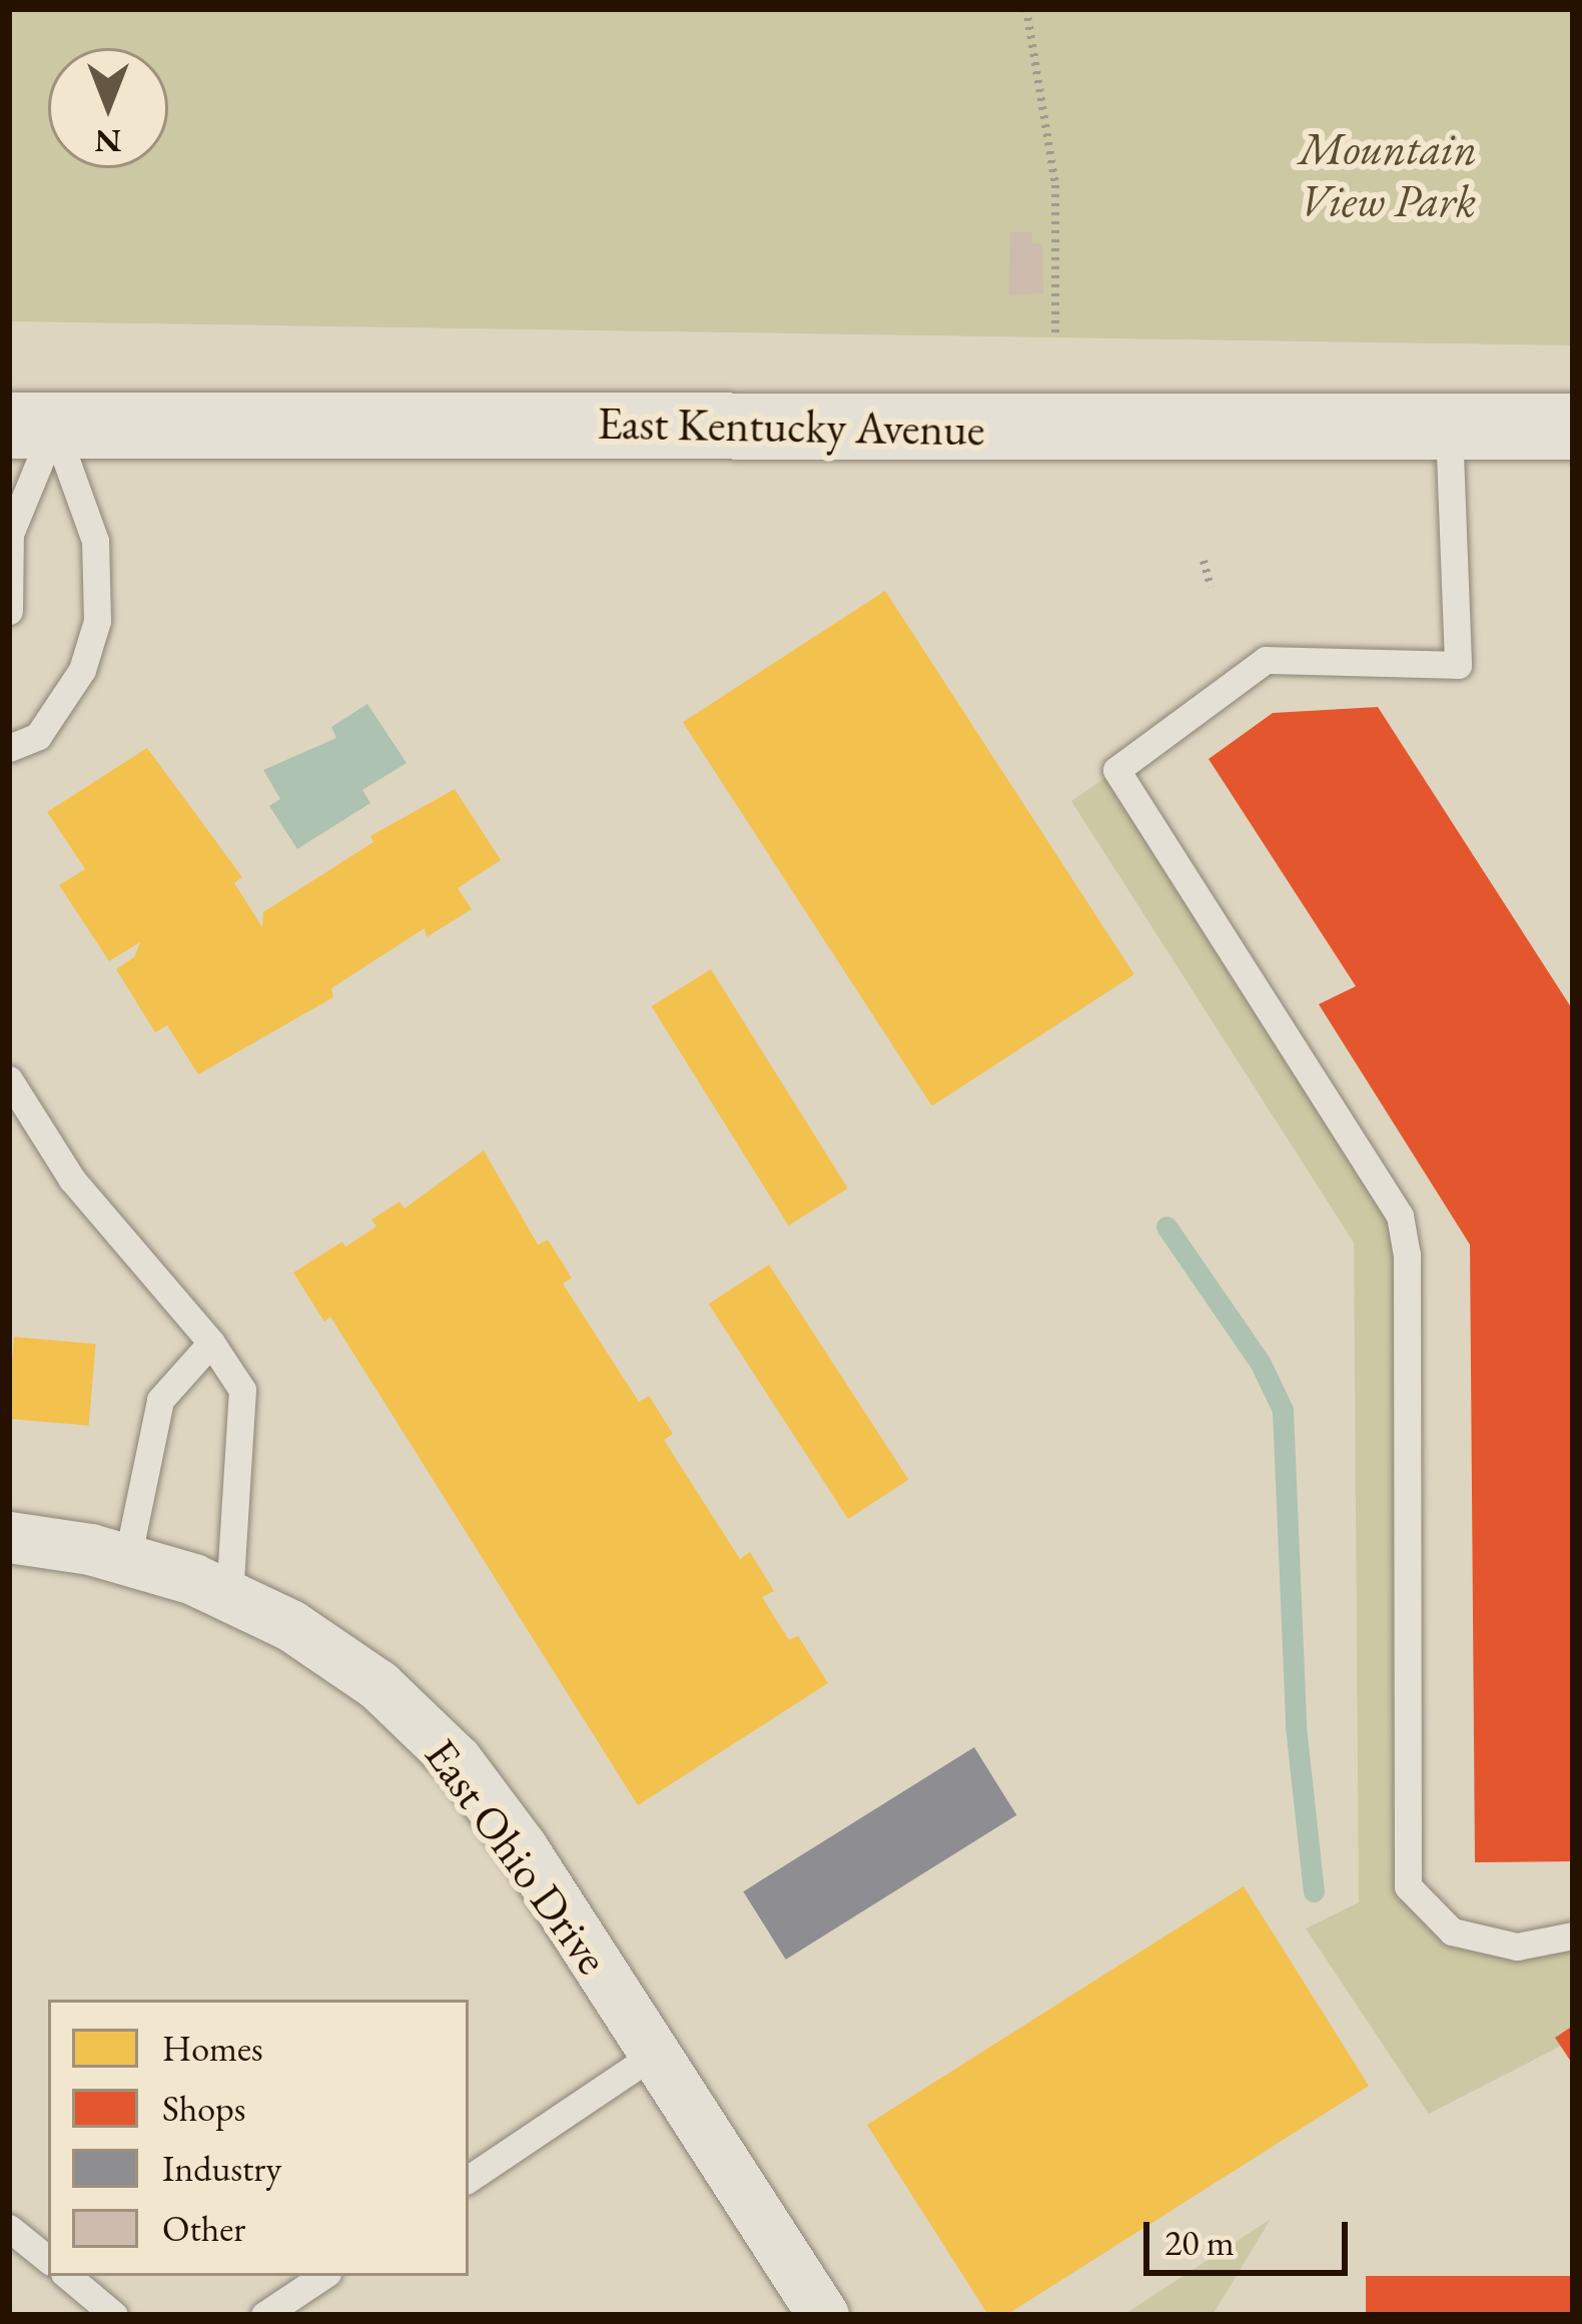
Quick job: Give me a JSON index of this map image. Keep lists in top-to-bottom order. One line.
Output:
{"streets":{"street":["East Kentucky Avenue","East Ohio Drive"]},"parks":["Mountain View Park"],"legend":["Homes","Shops","Industry","Other"],"scale_bar":"20 m","north":"bottom"}
